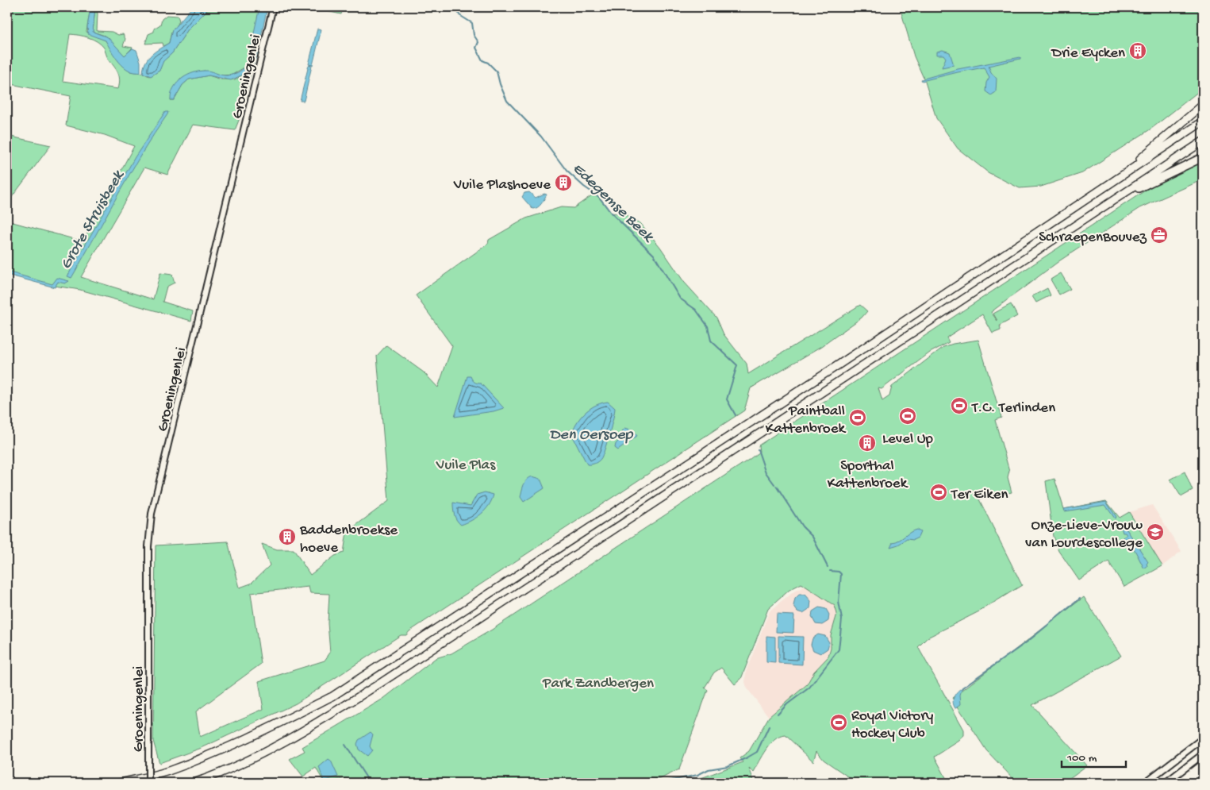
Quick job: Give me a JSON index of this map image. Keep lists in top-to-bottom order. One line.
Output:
{"streets":{"street":["Groeningenlei"]},"water":["Edegemse Beek","Grote Struisbeek","Den Oersoep"],"parks":["Vuile Plas","Park Zandbergen"],"places":{"building":["Drie Eycken","Vuile Plashoeve","Sporthal Kattenbroek","Baddenbroekse hoeve"],"office":["SchraepenBouvez"],"sports":["T.C. Terlinden","Level Up","Paintball Kattenbroek","Ter Eiken","Royal Victory Hockey Club"],"school or university":["Onze-Lieve-Vrouw van Lourdescollege"]},"scale_bar":"100 m"}
